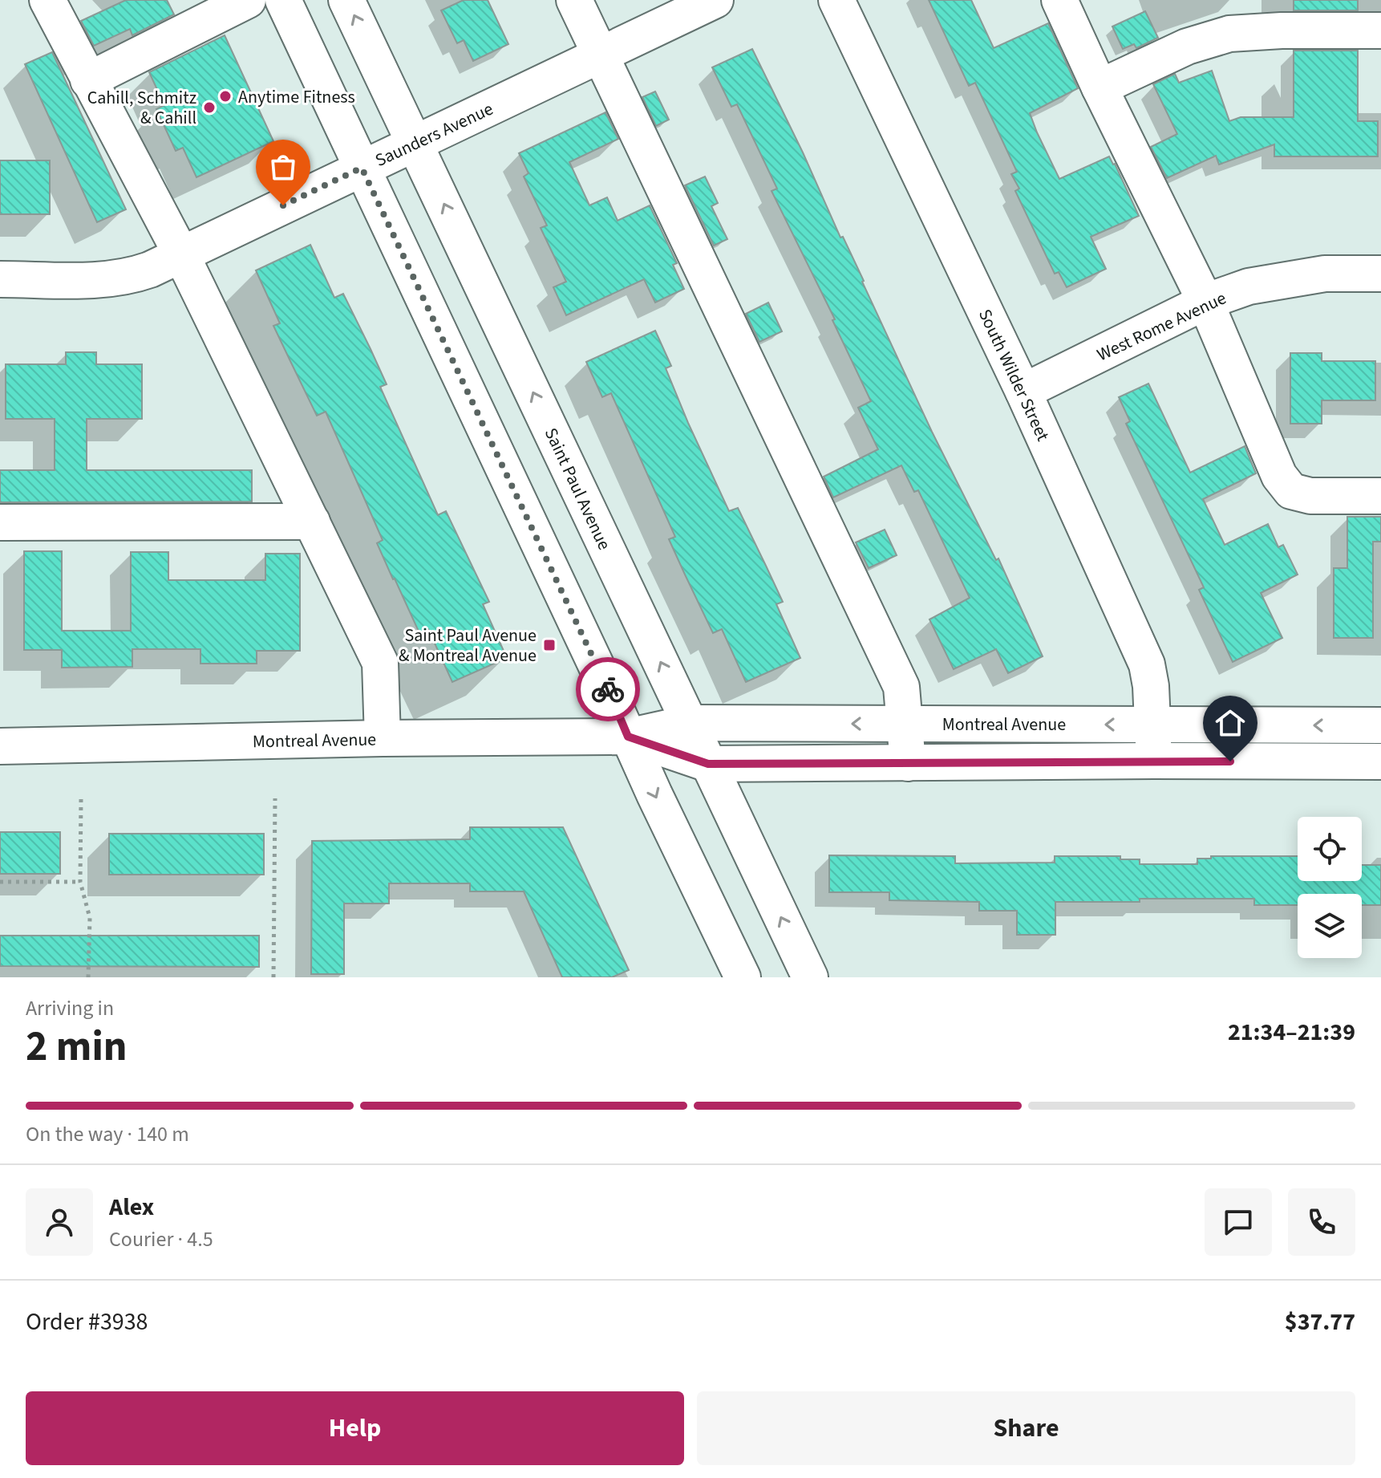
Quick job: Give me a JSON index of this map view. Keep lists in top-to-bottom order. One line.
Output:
{"streets":{"street":["Saunders Avenue","West Rome Avenue","South Wilder Street","Saint Paul Avenue","Montreal Avenue"]},"crossings":[["Saunders Avenue","Saint Paul Avenue"],["West Rome Avenue","South Wilder Street"],["South Wilder Street","Montreal Avenue"],["Saint Paul Avenue","Montreal Avenue"]],"places":{"other":["Anytime Fitness","Cahill, Schmitz & Cahill"],"transit":["Saint Paul Avenue & Montreal Avenue"]},"page":{"heading":["2 min","Arriving in","21:34–21:39"],"panel":["Alex","Courier · 4.5","Order #3938","$37.77"],"bar":"On the way · 140 m","buttons":["Help","Share"]}}
